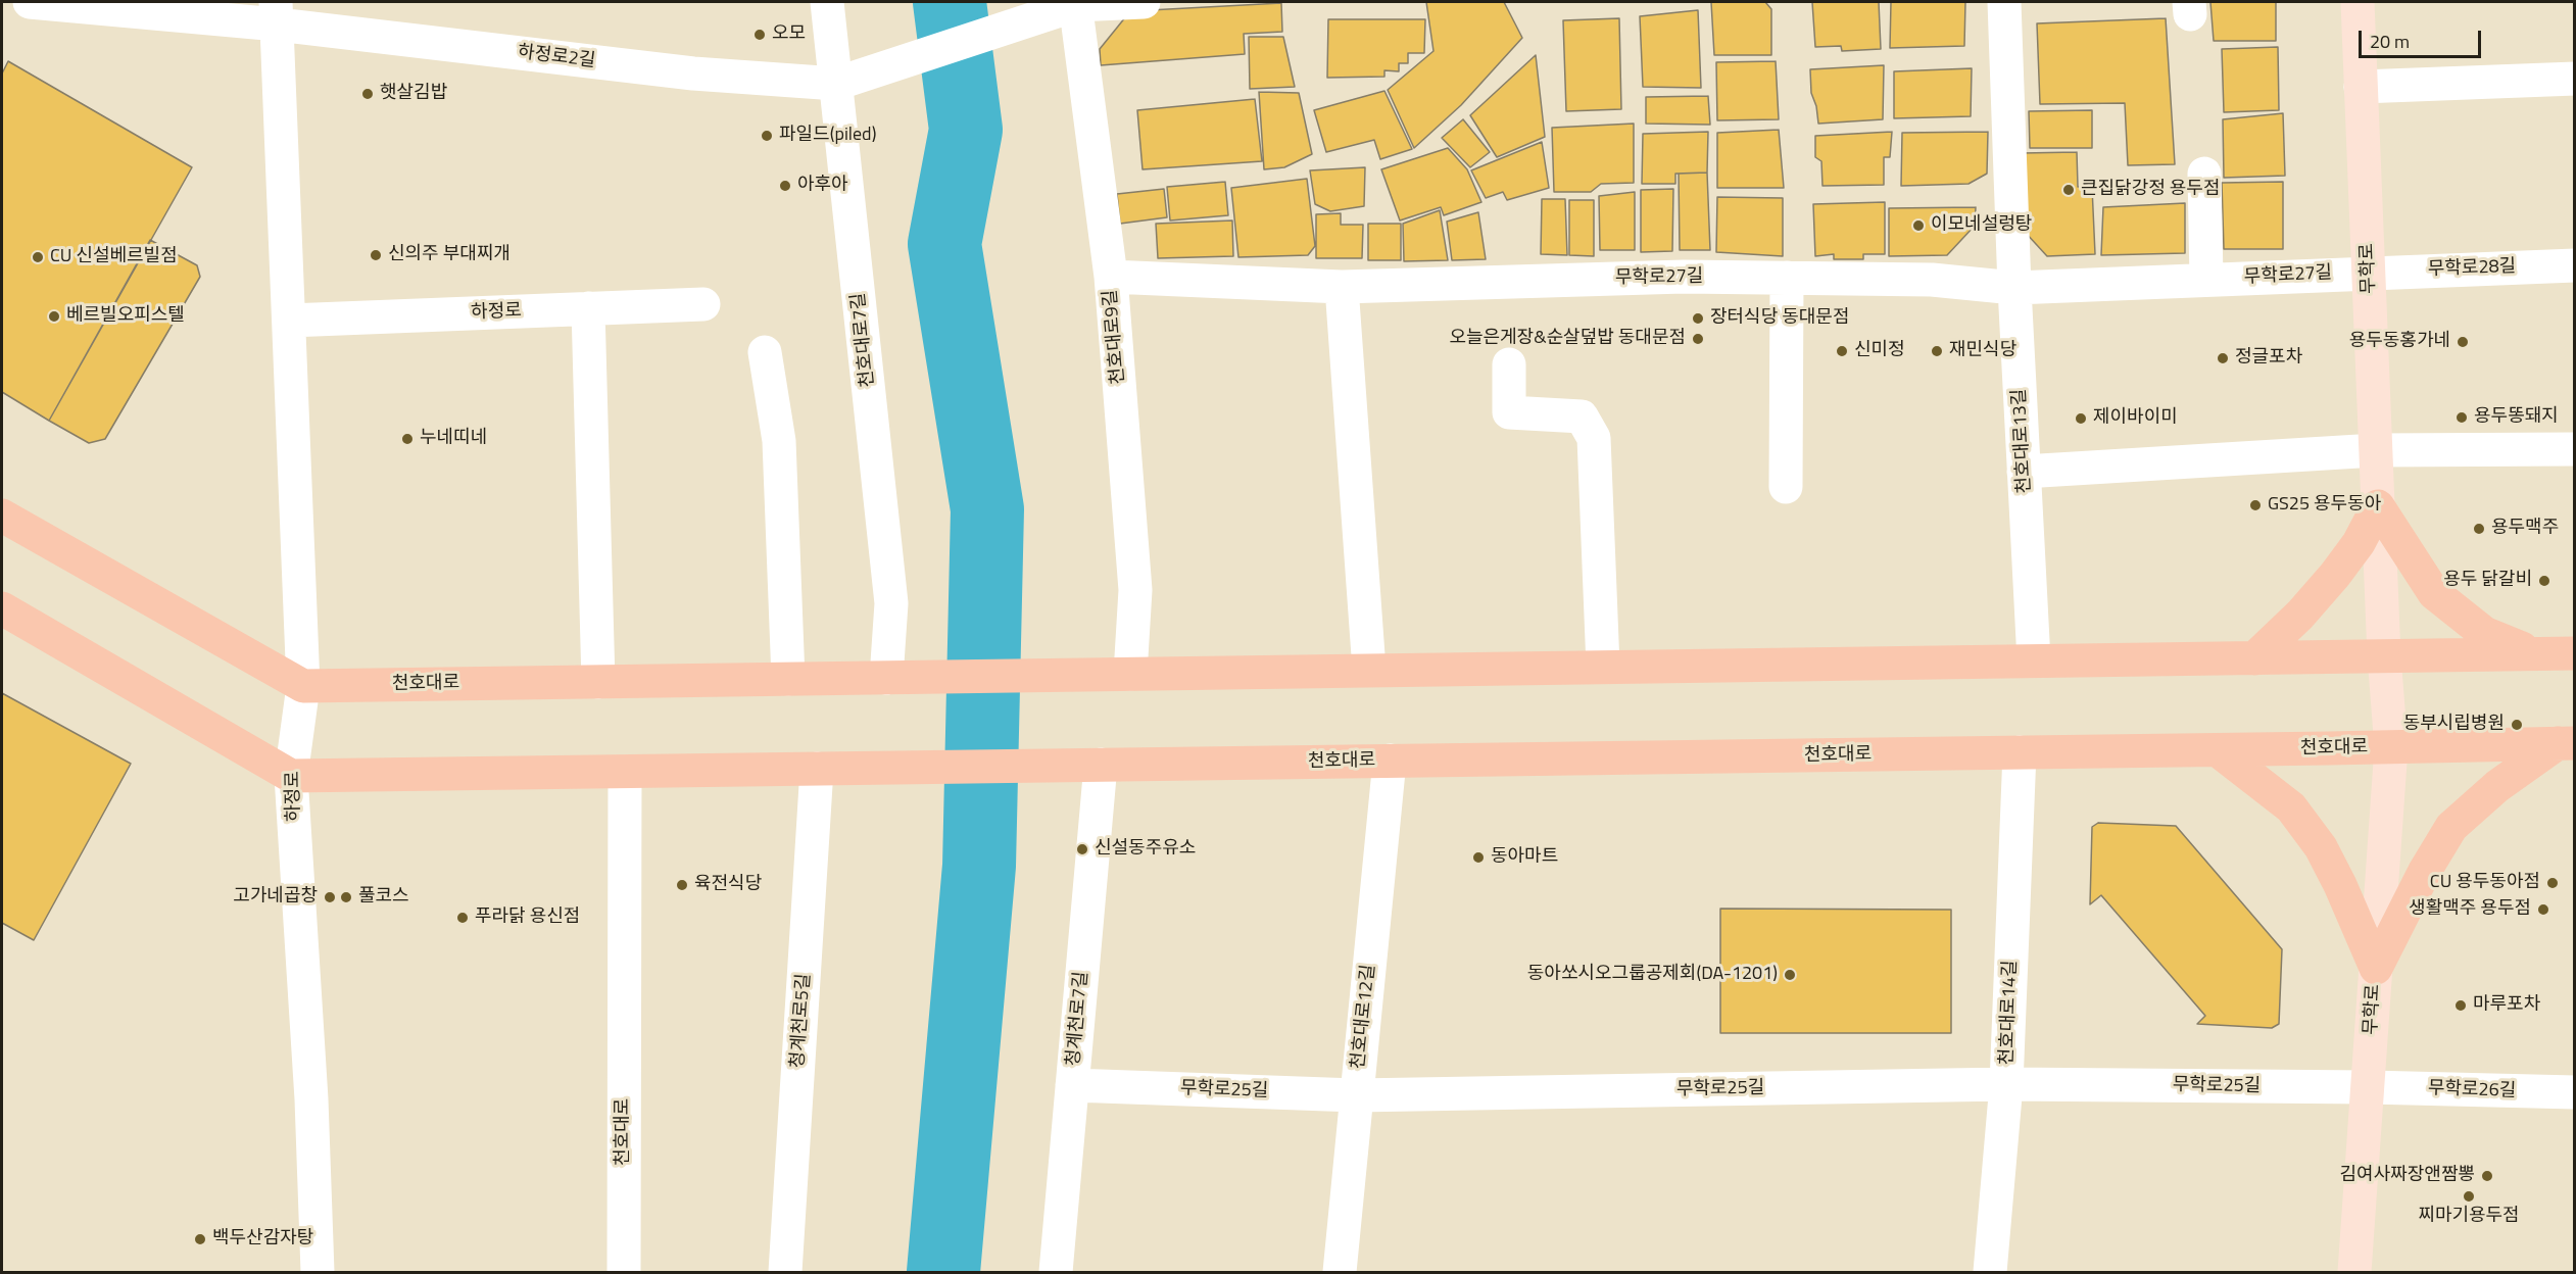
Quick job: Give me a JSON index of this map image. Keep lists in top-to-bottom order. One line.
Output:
{"streets":{"main road":["무학로","천호대로"],"street":["하정로2길","무학로28길","무학로27길","하정로","천호대로9길","천호대로7길","천호대로13길","천호대로14길","천호대로12길","청계천로7길","청계천로5길","무학로25길","무학로26길"]},"crossings":[["하정로2길","하정로"],["하정로2길","천호대로7길"],["무학로","무학로28길"],["무학로","무학로27길"],["무학로","천호대로"],["무학로","무학로25길"],["무학로","무학로26길"],["무학로28길","무학로27길"],["무학로27길","천호대로9길"],["무학로27길","천호대로13길"],["하정로","천호대로"],["천호대로9길","천호대로"],["천호대로7길","천호대로"],["천호대로","천호대로14길"],["천호대로","천호대로12길"],["천호대로","청계천로7길"],["천호대로","청계천로5길"],["천호대로14길","무학로25길"],["천호대로12길","무학로25길"],["청계천로7길","무학로25길"],["무학로25길","무학로26길"]],"places":["오모","햇살김밥","파일드(piled)","아후아","큰집닭강정 용두점","이모네설렁탕","신의주 부대찌개","CU 신설베르빌점","베르빌오피스텔","장터식당 동대문점","오늘은게장&순살덮밥 동대문점","용두동홍가네","신미정","재민식당","정글포차","용두똥돼지","제이바이미","누네띠네","GS25 용두동아","용두맥주","용두 닭갈비","동부시립병원","신설동주유소","동아마트","CU 용두동아점","육전식당","고가네곱창","풀코스","생활맥주 용두점","푸라닭 용신점","동아쏘시오그룹공제회(DA-1201)","마루포차","김여사짜장앤짬뽕","찌마기용두점","백두산감자탕"],"scale_bar":"20 m"}
